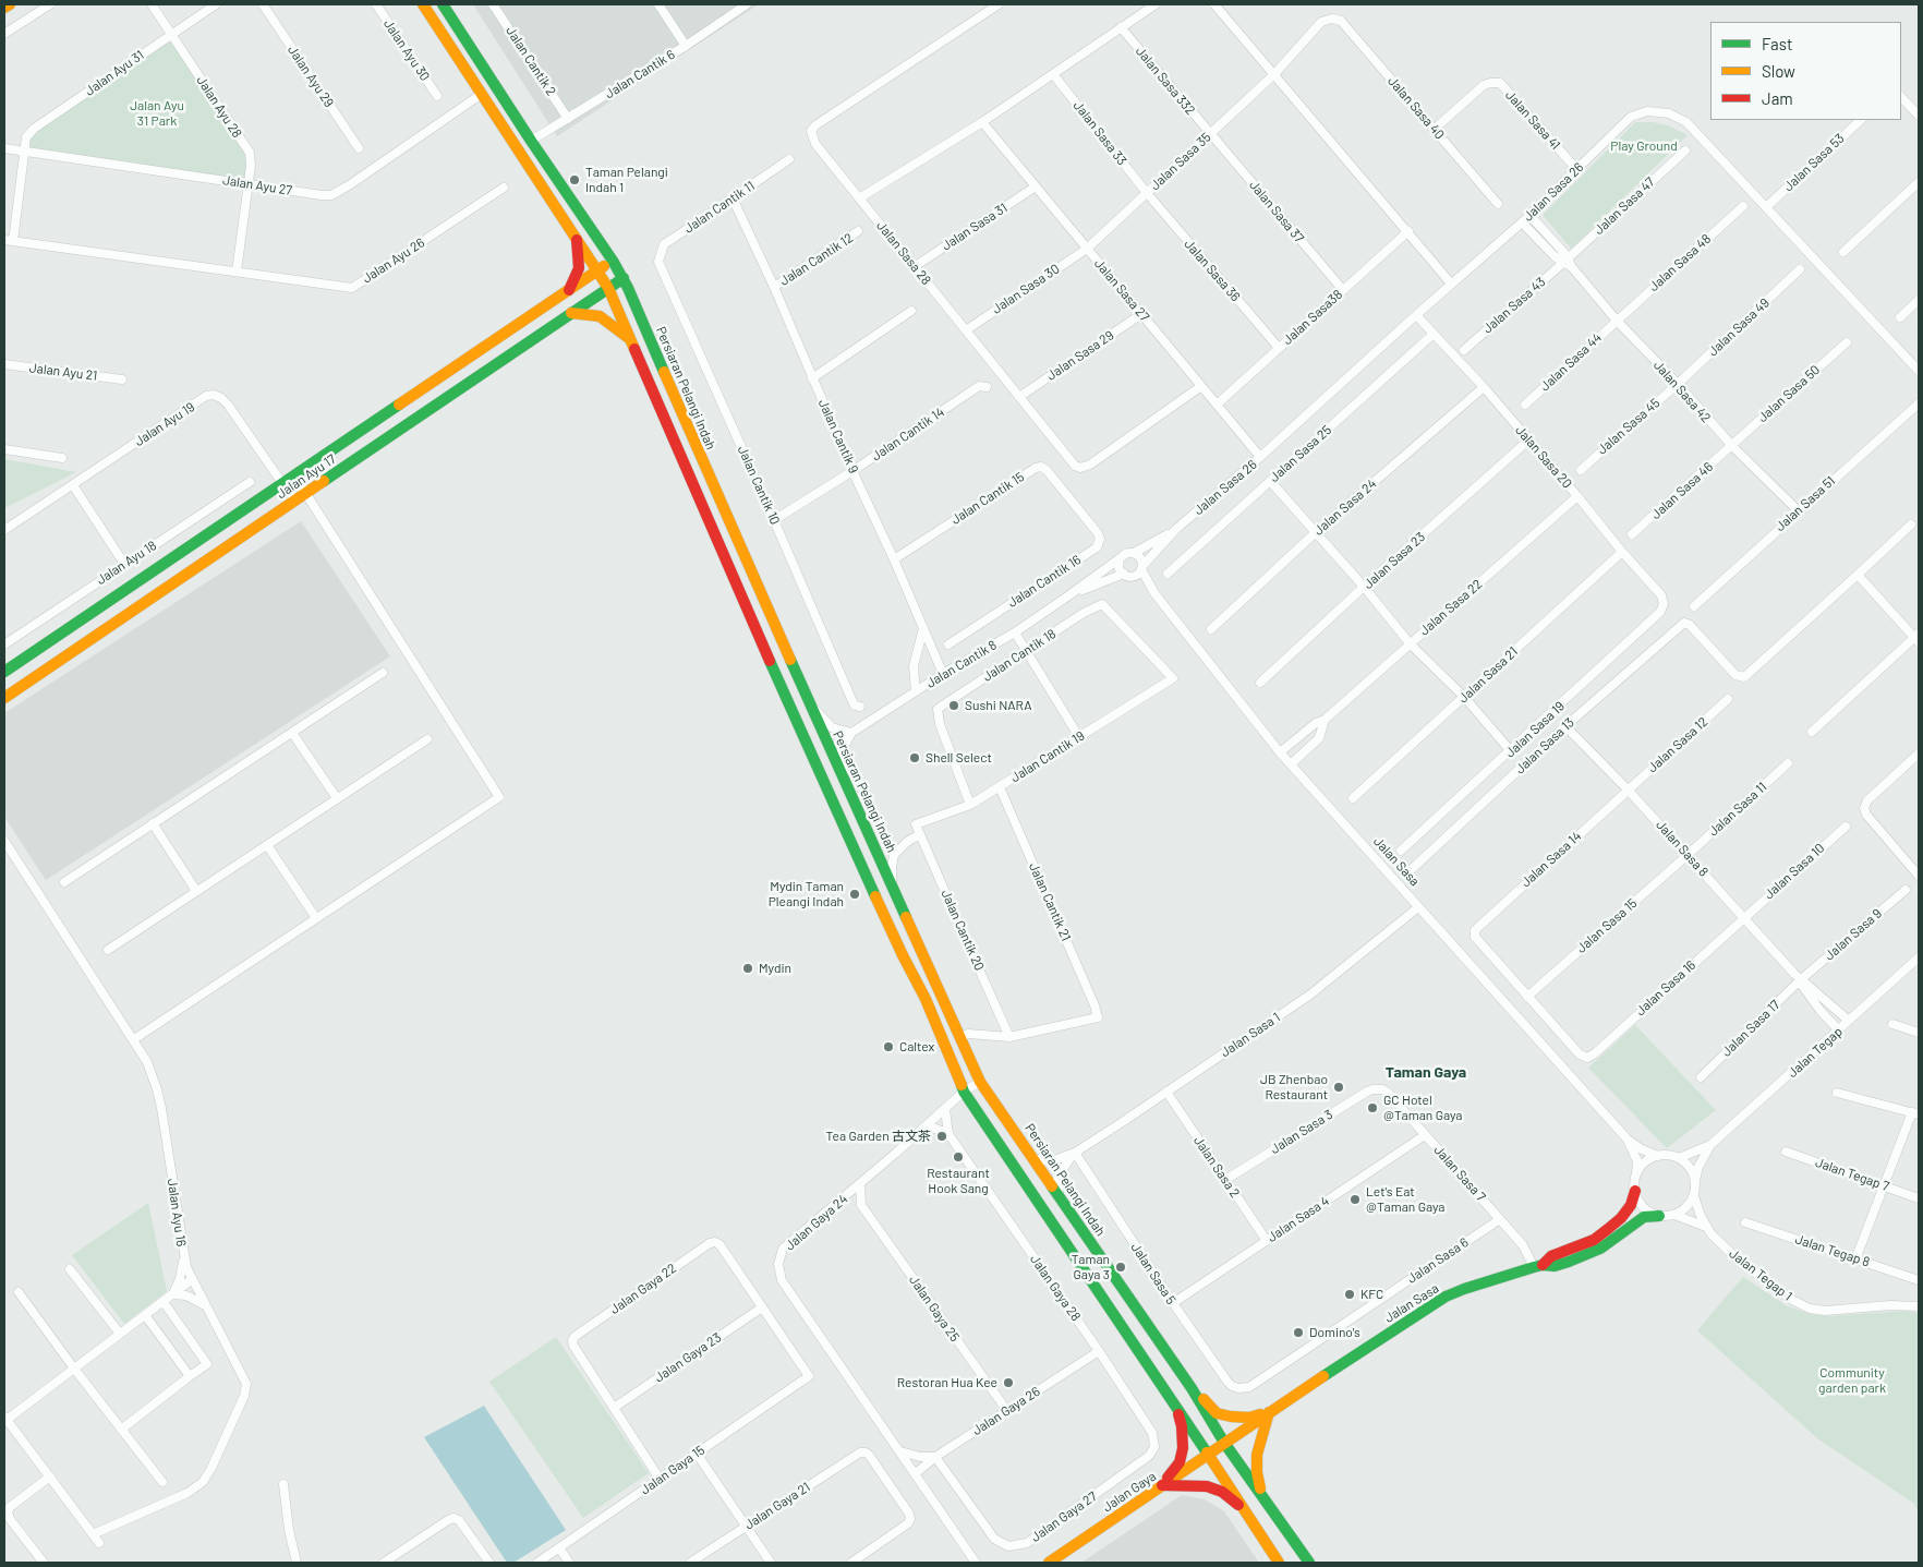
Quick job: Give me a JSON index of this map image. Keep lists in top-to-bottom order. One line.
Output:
{"streets":{"main road":["Persiaran Pelangi Indah","Jalan Ayu 17","Jalan Sasa","Jalan Gaya"],"street":["Jalan Ayu 30","Jalan Cantik 2","Jalan Ayu 31","Jalan Cantik 6","Jalan Ayu 29","Jalan Sasa 332","Jalan Ayu 28","Jalan Sasa 40","Jalan Sasa 41","Jalan Sasa 33","Jalan Sasa 35","Jalan Sasa 53","Jalan Ayu 27","Jalan Sasa 26","Jalan Sasa 47","Jalan Cantik 11","Jalan Sasa 37","Jalan Sasa 31","Jalan Sasa 28","Jalan Cantik 12","Jalan Ayu 26","Jalan Sasa 48","Jalan Sasa 36","Jalan Sasa 30","Jalan Sasa 27","Jalan Sasa 43","Jalan Sasa38","Jalan Sasa 49","Jalan Sasa 29","Jalan Sasa 44","Jalan Ayu 21","Jalan Sasa 42","Jalan Sasa 50","Jalan Ayu 19","Jalan Sasa 45","Jalan Cantik 14","Jalan Cantik 9","Jalan Sasa 25","Jalan Sasa 20","Jalan Cantik 10","Jalan Sasa 46","Jalan Cantik 15","Jalan Sasa 51","Jalan Sasa 24","Jalan Sasa 23","Jalan Ayu 18","Jalan Cantik 16","Jalan Sasa 22","Jalan Cantik 18","Jalan Cantik 8","Jalan Sasa 21","Jalan Sasa 19","Jalan Sasa 12","Jalan Sasa 13","Jalan Cantik 19","Jalan Sasa 11","Jalan Sasa 8","Jalan Sasa 14","Jalan Sasa 10","Jalan Cantik 21","Jalan Sasa 15","Jalan Cantik 20","Jalan Sasa 9","Jalan Sasa 16","Jalan Sasa 17","Jalan Sasa 1","Jalan Tegap","Jalan Sasa 3","Jalan Sasa 2","Jalan Sasa 7","Jalan Tegap 7","Jalan Ayu 16","Jalan Sasa 4","Jalan Gaya 24","Jalan Tegap 8","Jalan Sasa 6","Jalan Sasa 5","Jalan Tegap 1","Jalan Gaya 28","Jalan Gaya 22","Jalan Gaya 25","Jalan Gaya 23","Jalan Gaya 26","Jalan Gaya 15","Jalan Gaya 21","Jalan Gaya 27"]},"crossings":[["Jalan Cantik 2","Jalan Cantik 6"],["Jalan Ayu 31","Jalan Ayu 28"],["Jalan Ayu 31","Jalan Ayu 27"],["Jalan Ayu 31","Jalan Ayu 26"],["Jalan Cantik 6","Persiaran Pelangi Indah"],["Jalan Sasa 332","Jalan Sasa 35"],["Jalan Sasa 332","Jalan Sasa 37"],["Jalan Ayu 28","Jalan Ayu 27"],["Jalan Sasa 40","Jalan Sasa 41"],["Jalan Sasa 40","Jalan Sasa 35"],["Jalan Sasa 41","Jalan Sasa 26"],["Jalan Sasa 33","Jalan Sasa 35"],["Jalan Sasa 33","Jalan Sasa 36"],["Jalan Sasa 35","Jalan Sasa 37"],["Jalan Sasa 35","Jalan Sasa 36"],["Jalan Sasa 35","Jalan Sasa 30"],["Jalan Sasa 35","Jalan Sasa 27"],["Jalan Sasa 53","Jalan Sasa 26"],["Jalan Sasa 26","Jalan Sasa 27"],["Jalan Sasa 26","Jalan Sasa 42"],["Jalan Sasa 26","Jalan Sasa 20"],["Jalan Sasa 26","Jalan Sasa"],["Jalan Sasa 47","Jalan Sasa 43"],["Jalan Sasa 47","Jalan Sasa 42"],["Jalan Cantik 11","Jalan Cantik 9"],["Jalan Cantik 11","Jalan Cantik 10"],["Jalan Sasa 37","Jalan Sasa38"],["Jalan Sasa 31","Jalan Sasa 28"],["Jalan Sasa 31","Jalan Sasa 27"],["Jalan Sasa 28","Jalan Sasa 30"],["Jalan Sasa 28","Jalan Sasa 27"],["Jalan Sasa 28","Jalan Sasa 29"],["Jalan Cantik 12","Jalan Cantik 9"],["Jalan Sasa 48","Jalan Sasa 44"],["Jalan Sasa 48","Jalan Sasa 42"],["Jalan Sasa 36","Jalan Sasa38"],["Jalan Sasa 30","Jalan Sasa 27"],["Jalan Sasa 27","Jalan Sasa38"],["Jalan Sasa 27","Jalan Sasa 29"],["Jalan Sasa 43","Jalan Sasa 42"],["Jalan Sasa 49","Jalan Sasa 42"],["Jalan Sasa 49","Jalan Sasa 45"],["Jalan Sasa 44","Jalan Sasa 42"],["Persiaran Pelangi Indah","Jalan Ayu 17"],["Persiaran Pelangi Indah","Jalan Sasa"],["Persiaran Pelangi Indah","Jalan Sasa 1"],["Persiaran Pelangi Indah","Jalan Gaya 24"],["Persiaran Pelangi Indah","Jalan Gaya"],["Jalan Sasa 42","Jalan Sasa 50"],["Jalan Sasa 42","Jalan Sasa 45"],["Jalan Sasa 42","Jalan Sasa 46"],["Jalan Sasa 42","Jalan Sasa 51"],["Jalan Sasa 50","Jalan Sasa 46"],["Jalan Ayu 19","Jalan Ayu 17"],["Jalan Cantik 14","Jalan Cantik 9"],["Jalan Cantik 14","Jalan Cantik 10"],["Jalan Cantik 9","Jalan Cantik 15"],["Jalan Cantik 9","Jalan Cantik 8"],["Jalan Sasa 25","Jalan Sasa 20"],["Jalan Sasa 20","Jalan Sasa 24"],["Jalan Sasa 20","Jalan Sasa 23"],["Jalan Sasa 20","Jalan Sasa 22"],["Jalan Sasa 20","Jalan Sasa 21"],["Jalan Sasa 20","Jalan Sasa 19"],["Jalan Cantik 15","Jalan Cantik 16"],["Jalan Sasa 22","Jalan Sasa"],["Jalan Cantik 18","Jalan Cantik 19"],["Jalan Sasa 12","Jalan Sasa 8"],["Jalan Sasa 12","Jalan Sasa 14"],["Jalan Sasa 13","Jalan Sasa 8"],["Jalan Cantik 19","Jalan Cantik 21"],["Jalan Cantik 19","Jalan Cantik 20"],["Jalan Sasa 11","Jalan Sasa 8"],["Jalan Sasa 11","Jalan Sasa 15"],["Jalan Sasa 8","Jalan Sasa 14"],["Jalan Sasa 8","Jalan Sasa 10"],["Jalan Sasa 8","Jalan Sasa 15"],["Jalan Sasa 8","Jalan Sasa 9"],["Jalan Sasa 8","Jalan Sasa 16"],["Jalan Sasa 8","Jalan Sasa 17"],["Jalan Sasa 8","Jalan Tegap"],["Jalan Sasa 14","Jalan Sasa 15"],["Jalan Sasa 14","Jalan Sasa 16"],["Jalan Sasa","Jalan Sasa 1"],["Jalan Sasa","Jalan Tegap"],["Jalan Sasa","Jalan Sasa 7"],["Jalan Sasa","Jalan Tegap 1"],["Jalan Sasa","Jalan Gaya"],["Jalan Sasa 10","Jalan Sasa 16"],["Jalan Cantik 21","Jalan Cantik 20"],["Jalan Sasa 15","Jalan Sasa 16"],["Jalan Sasa 9","Jalan Sasa 17"],["Jalan Sasa 1","Jalan Sasa 2"],["Jalan Sasa 1","Jalan Sasa 5"],["Jalan Tegap","Jalan Tegap 1"],["Jalan Sasa 3","Jalan Sasa 2"],["Jalan Sasa 3","Jalan Sasa 7"],["Jalan Sasa 2","Jalan Sasa 4"],["Jalan Sasa 7","Jalan Sasa 4"],["Jalan Sasa 7","Jalan Sasa 6"],["Jalan Sasa 4","Jalan Sasa 5"],["Jalan Gaya 24","Jalan Gaya 28"],["Jalan Gaya 24","Jalan Gaya 26"],["Jalan Sasa 6","Jalan Sasa 5"],["Jalan Gaya 28","Jalan Gaya 26"],["Jalan Gaya 28","Jalan Gaya 27"],["Jalan Gaya 22","Jalan Gaya 23"],["Jalan Gaya 22","Jalan Gaya 15"],["Jalan Gaya 25","Jalan Gaya 26"],["Jalan Gaya 26","Jalan Gaya 27"]],"districts":["Taman Gaya"],"parks":["Jalan Ayu 31 Park","Play Ground","Community garden park"],"places":["Taman Pelangi Indah 1","Sushi NARA","Shell Select","Mydin Taman Pleangi Indah","Mydin","Caltex","JB Zhenbao Restaurant","GC Hotel @Taman Gaya","Tea Garden 古文茶","Restaurant Hook Sang","Let's Eat @Taman Gaya","Taman Gaya 3","KFC","Domino's","Restoran Hua Kee"],"legend":["Fast","Slow","Jam"]}
